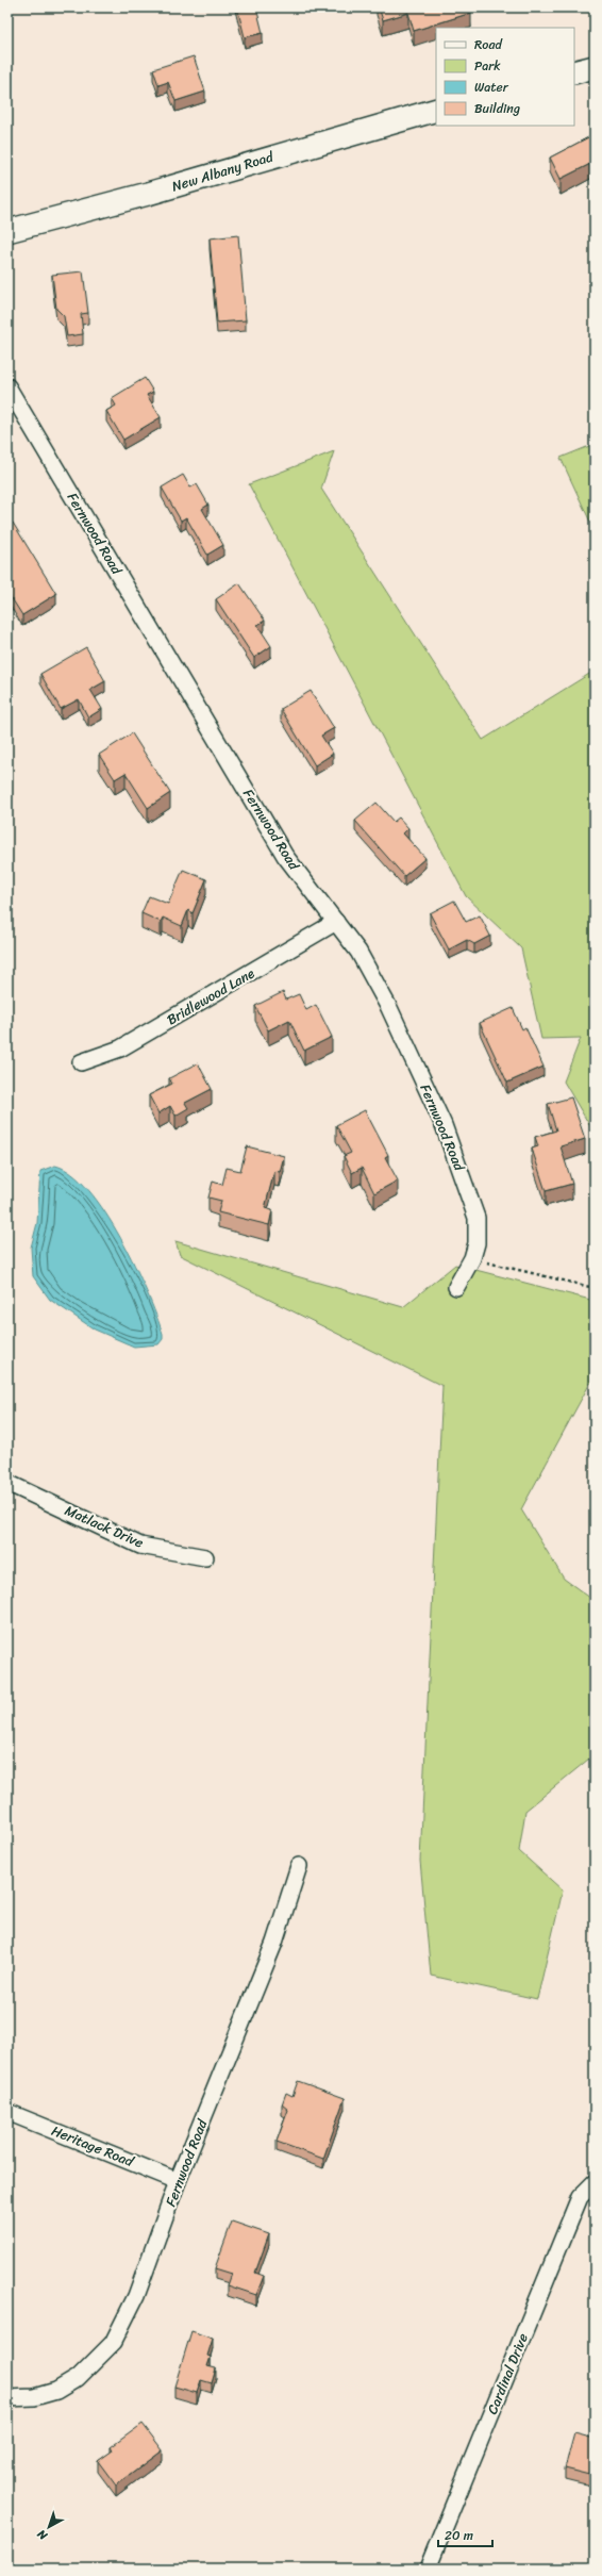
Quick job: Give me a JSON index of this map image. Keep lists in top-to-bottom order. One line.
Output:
{"streets":{"main road":["New Albany Road"],"street":["Fernwood Road","Bridlewood Lane","Matlack Drive","Heritage Road","Cardinal Drive"]},"crossings":[["Fernwood Road","Bridlewood Lane"],["Fernwood Road","Heritage Road"]],"legend":["Road","Park","Water","Building"],"scale_bar":"20 m","north":"bottom left"}
